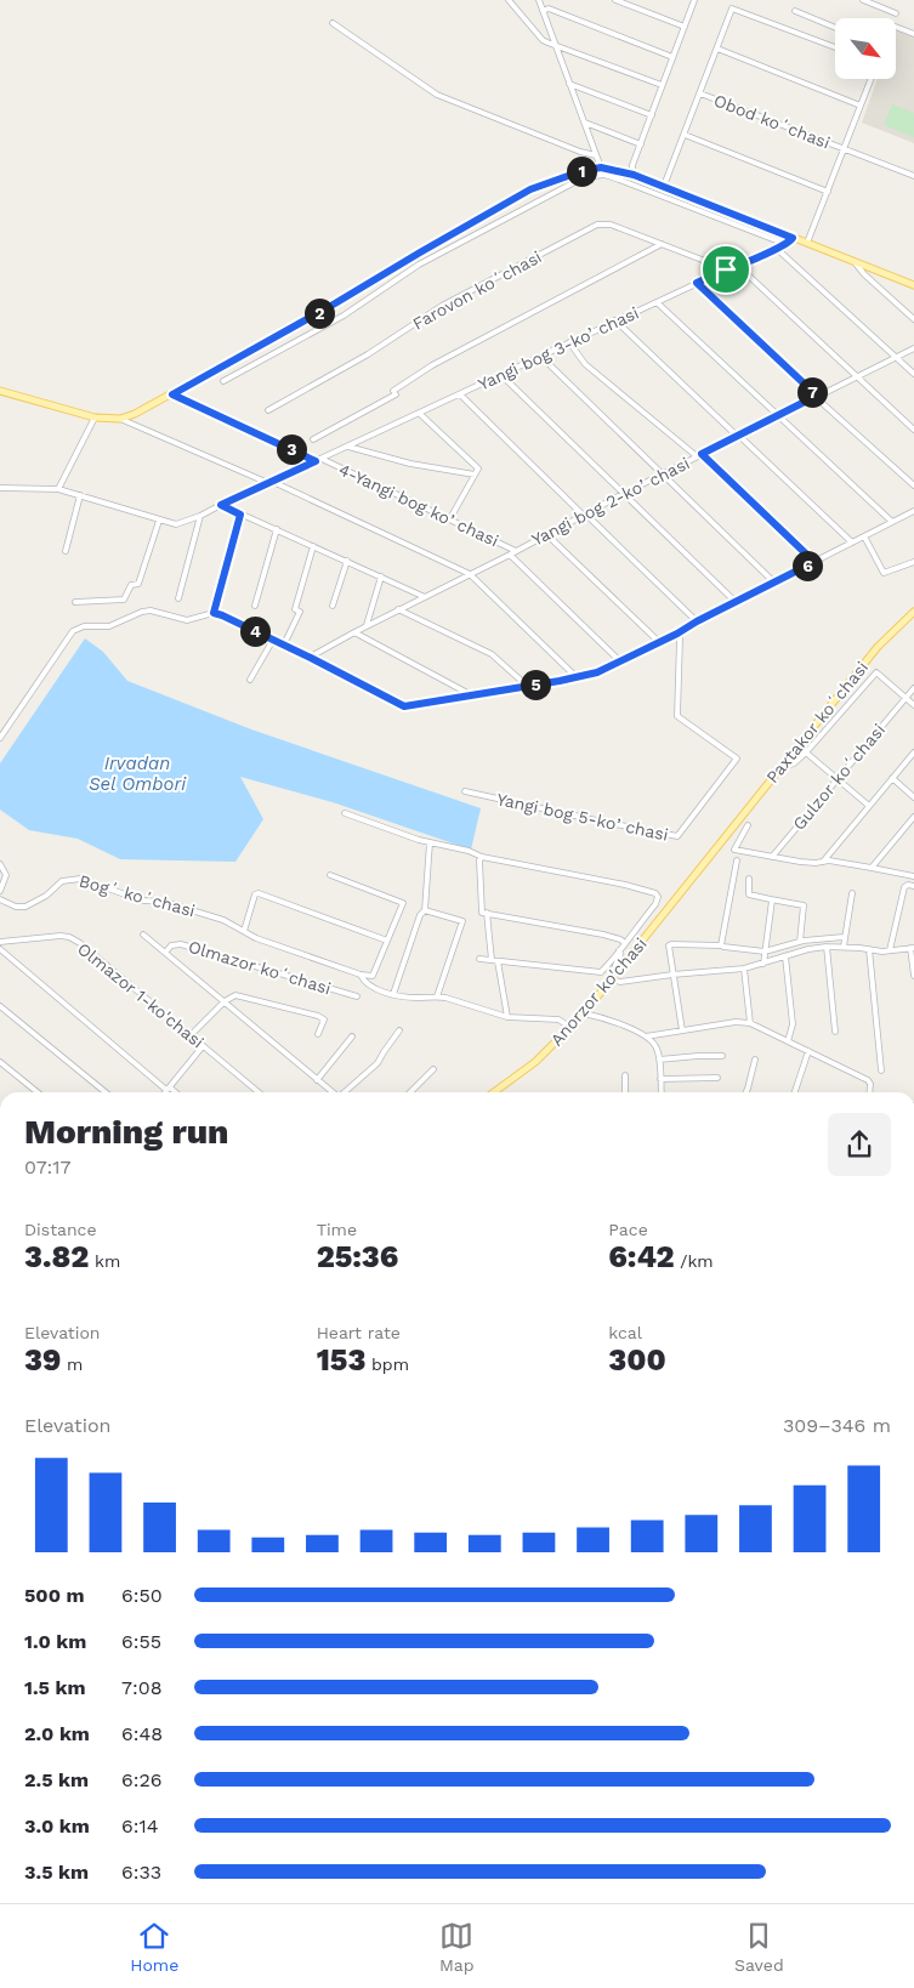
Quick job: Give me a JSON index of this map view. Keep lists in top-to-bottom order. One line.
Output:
{"streets":{"main road":["Paxtakor koʻchasi","Anorzor ko'chasi"],"street":["Obod koʻchasi","Farovon koʻchasi","Yangi bog 3-koʼchasi","Yangi bog 2-koʼchasi","4-Yangi bog koʼchasi","Gulzor koʻchasi","Yangi bog 5-koʼchasi","Bogʻ koʻchasi","Olmazor koʻchasi","Olmazor 1-ko'chasi"]},"crossings":[["Farovon koʻchasi","Yangi bog 3-koʼchasi"],["Yangi bog 3-koʼchasi","4-Yangi bog koʼchasi"],["Yangi bog 2-koʼchasi","4-Yangi bog koʼchasi"],["Paxtakor koʻchasi","Anorzor ko'chasi"],["Bogʻ koʻchasi","Anorzor ko'chasi"]],"water":["Irvadan Sel Ombori"],"north":"bottom right","page":{"pins":["1","2","7","3","6","4","5"],"heading":["Morning run","07:17"],"stats":[["Distance","3.82 km"],["Time","25:36"],["Pace","6:42 /km"],["Elevation","39 m"],["Heart rate","153 bpm"],["kcal","300"]],"chart":["Elevation","309–346 m"],"list":[{"name":"500 m","note":"6:50"},{"name":"1.0 km","note":"6:55"},{"name":"1.5 km","note":"7:08"},{"name":"2.0 km","note":"6:48"},{"name":"2.5 km","note":"6:26"},{"name":"3.0 km","note":"6:14"},{"name":"3.5 km","note":"6:33"}],"tabs":["Home","Map","Saved"]}}
